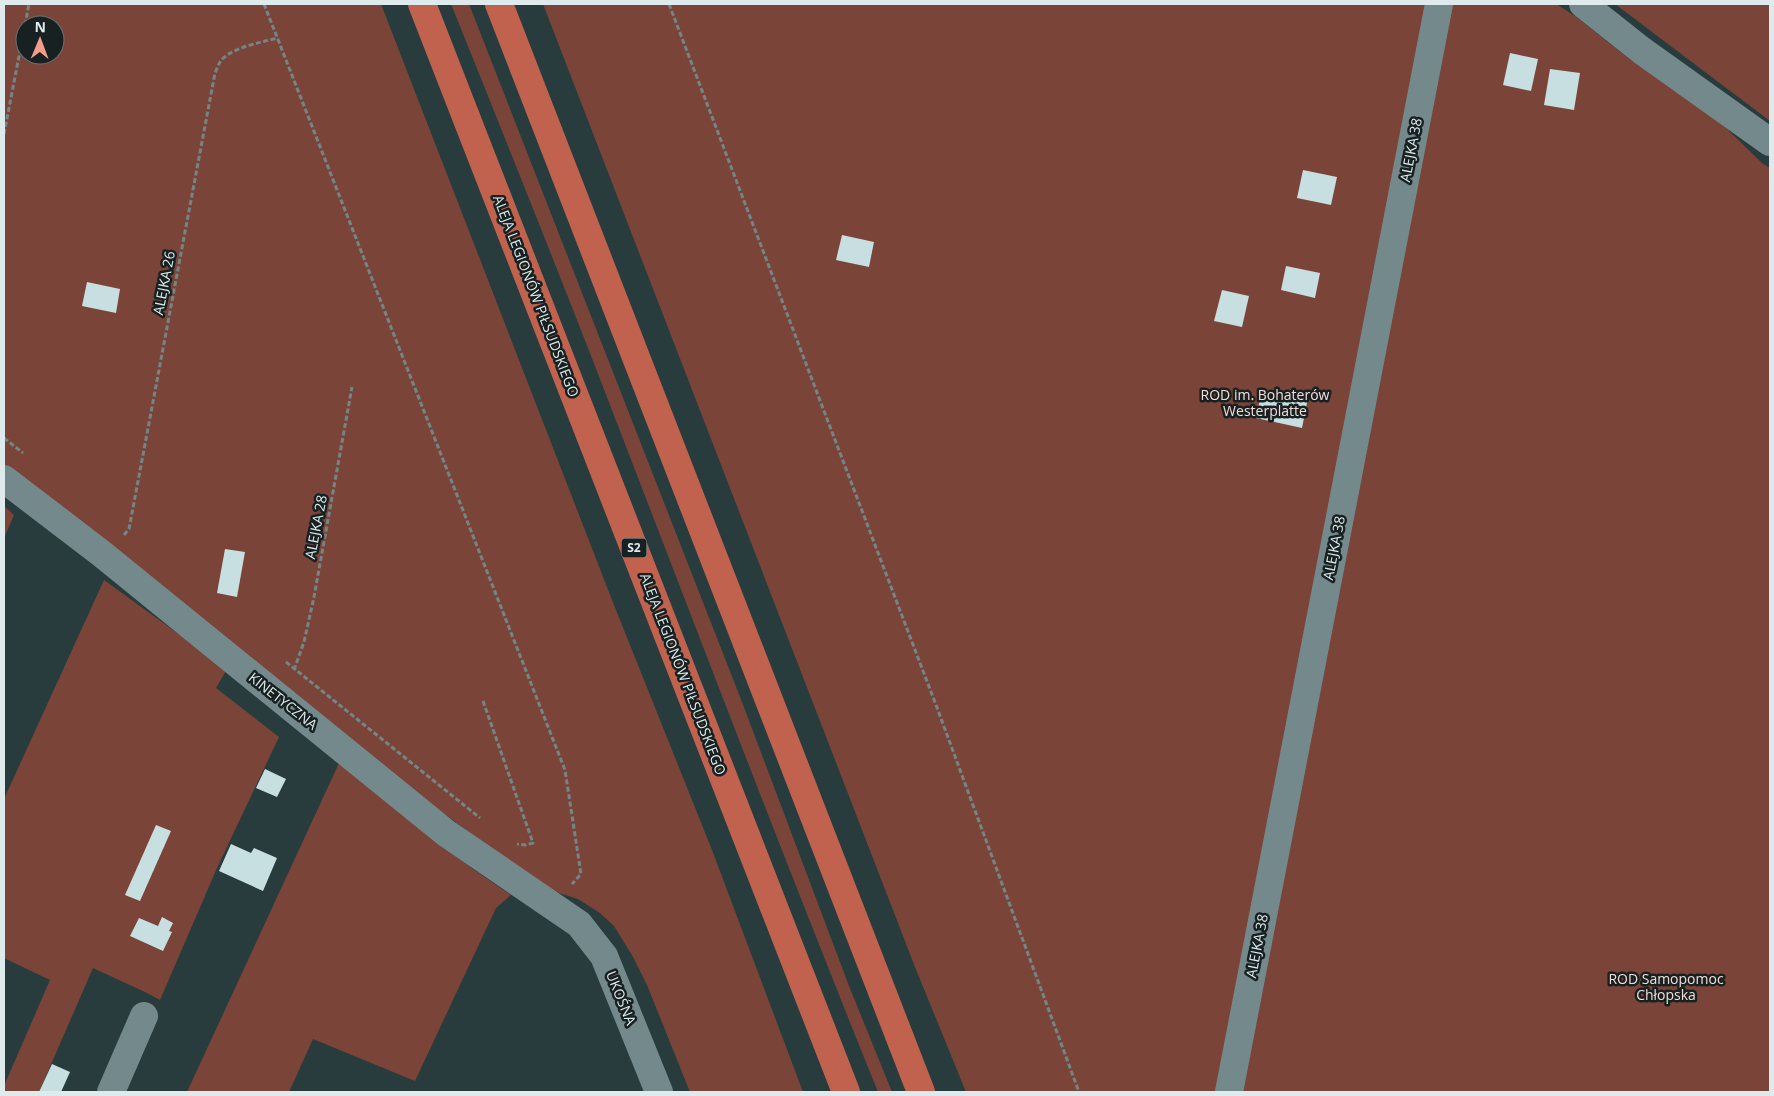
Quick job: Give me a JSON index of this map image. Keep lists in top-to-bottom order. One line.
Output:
{"streets":{"highway":["ALEJA LEGIONÓW PIŁSUDSKIEGO","S2"],"street":["ALEJKA 38","KINETYCZNA","UKOŚNA"],"path":["ALEJKA 26","ALEJKA 28"]},"crossings":[["KINETYCZNA","UKOŚNA"]],"parks":["ROD im. Bohaterów Westerplatte","ROD Samopomoc Chłopska"],"north":"top"}
